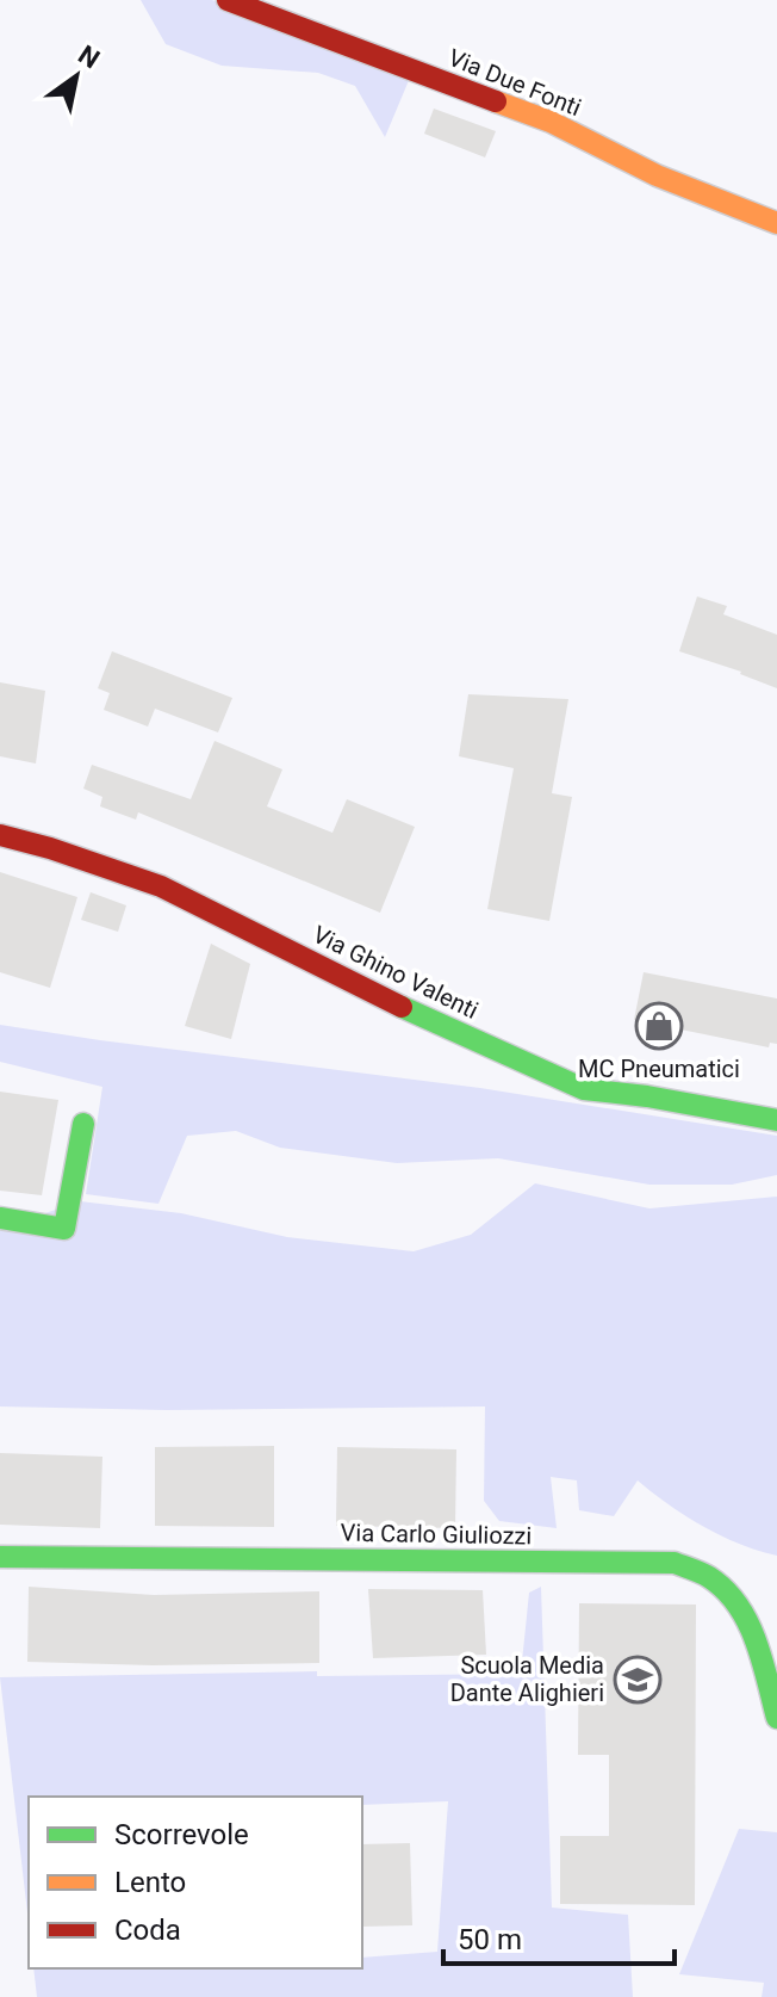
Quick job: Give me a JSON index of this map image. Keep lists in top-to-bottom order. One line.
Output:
{"streets":{"street":["Via Due Fonti","Via Ghino Valenti","Via Carlo Giuliozzi"]},"places":{"shop":["MC Pneumatici"],"school or university":["Scuola Media Dante Alighieri"]},"legend":["Scorrevole","Lento","Coda"],"scale_bar":"50 m","north":"top right"}
